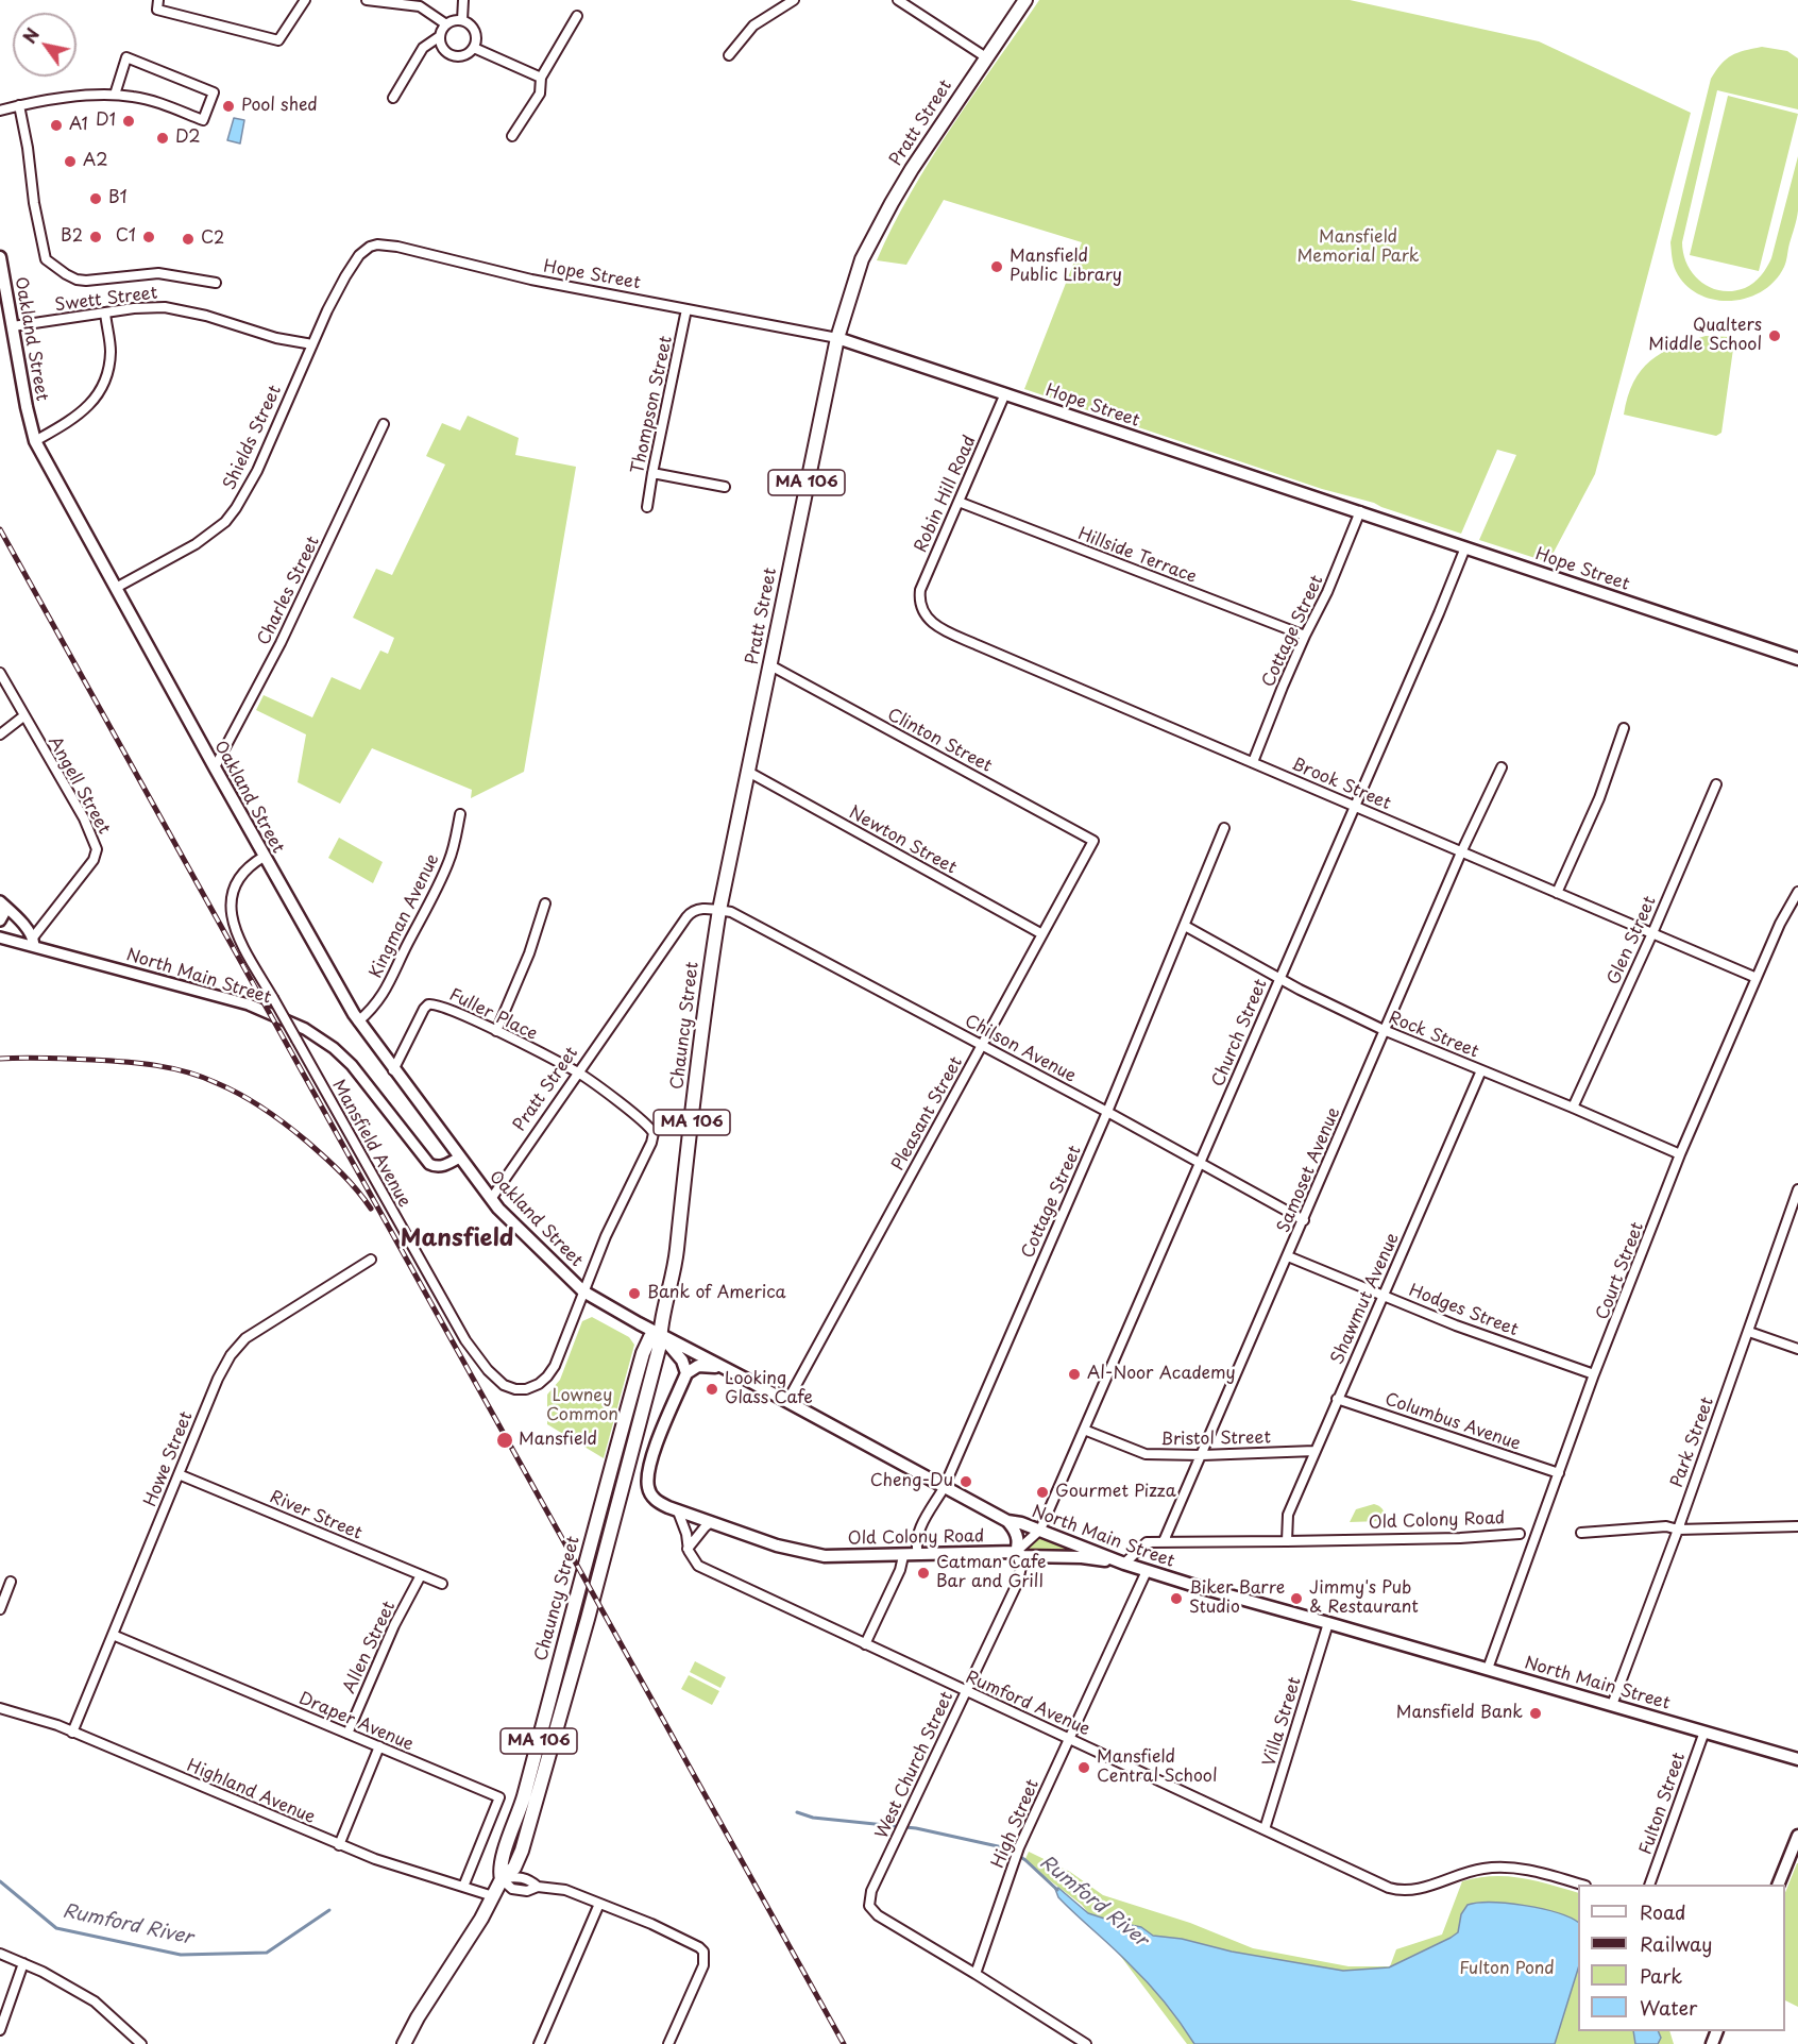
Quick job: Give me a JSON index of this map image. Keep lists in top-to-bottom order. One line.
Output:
{"streets":{"main road":["Pratt Street","Hope Street","Oakland Street","MA 106","North Main Street","Chauncy Street","Old Colony Road"],"street":["Swett Street","Thompson Street","Shields Street","Robin Hill Road","Hillside Terrace","Charles Street","Cottage Street","Clinton Street","Brook Street","Angell Street","Newton Street","Kingman Avenue","Glen Street","Fuller Place","Church Street","Rock Street","Chilson Avenue","Pleasant Street","Mansfield Avenue","Samoset Avenue","Court Street","Shawmut Avenue","Hodges Street","Columbus Avenue","Bristol Street","Park Street","Howe Street","River Street","Allen Street","Rumford Avenue","Draper Avenue","Villa Street","West Church Street","Highland Avenue","Fulton Street","High Street"]},"crossings":[["Pratt Street","Hope Street"],["Pratt Street","Oakland Street"],["Pratt Street","Clinton Street"],["Pratt Street","Newton Street"],["Pratt Street","Fuller Place"],["Pratt Street","Chauncy Street"],["Pratt Street","Chilson Avenue"],["Hope Street","Thompson Street"],["Hope Street","Shields Street"],["Hope Street","Robin Hill Road"],["Hope Street","Cottage Street"],["Hope Street","Church Street"],["Swett Street","Oakland Street"],["Swett Street","Shields Street"],["Oakland Street","Shields Street"],["Oakland Street","Charles Street"],["Oakland Street","Kingman Avenue"],["Oakland Street","North Main Street"],["Oakland Street","Fuller Place"],["Oakland Street","Mansfield Avenue"],["Robin Hill Road","Hillside Terrace"],["Robin Hill Road","Brook Street"],["Hillside Terrace","Cottage Street"],["Cottage Street","Brook Street"],["Cottage Street","North Main Street"],["Cottage Street","Rock Street"],["Cottage Street","Chilson Avenue"],["Cottage Street","Old Colony Road"],["Clinton Street","Pleasant Street"],["Brook Street","Glen Street"],["Brook Street","Church Street"],["Brook Street","Samoset Avenue"],["Brook Street","Court Street"],["Angell Street","North Main Street"],["Newton Street","Pleasant Street"],["Glen Street","Rock Street"],["North Main Street","Fuller Place"],["North Main Street","Chauncy Street"],["North Main Street","Church Street"],["North Main Street","Pleasant Street"],["North Main Street","Mansfield Avenue"],["North Main Street","Court Street"],["North Main Street","Park Street"],["North Main Street","Old Colony Road"],["North Main Street","Villa Street"],["North Main Street","Fulton Street"],["North Main Street","High Street"],["Fuller Place","Mansfield Avenue"],["Chauncy Street","Chilson Avenue"],["Chauncy Street","Highland Avenue"],["Church Street","Rock Street"],["Church Street","Chilson Avenue"],["Church Street","Bristol Street"],["Rock Street","Samoset Avenue"],["Rock Street","Court Street"],["Rock Street","Shawmut Avenue"],["Chilson Avenue","Pleasant Street"],["Chilson Avenue","Samoset Avenue"],["Samoset Avenue","Hodges Street"],["Samoset Avenue","Bristol Street"],["Samoset Avenue","Old Colony Road"],["Court Street","Hodges Street"],["Court Street","Columbus Avenue"],["Shawmut Avenue","Hodges Street"],["Shawmut Avenue","Columbus Avenue"],["Shawmut Avenue","Bristol Street"],["Shawmut Avenue","Old Colony Road"],["Howe Street","River Street"],["Howe Street","Draper Avenue"],["Howe Street","Highland Avenue"],["River Street","Allen Street"],["Old Colony Road","West Church Street"],["Allen Street","Draper Avenue"],["Rumford Avenue","Villa Street"],["Rumford Avenue","West Church Street"],["Rumford Avenue","High Street"],["Draper Avenue","Highland Avenue"],["West Church Street","High Street"]],"districts":["Mansfield"],"water":["Rumford River"],"parks":["Mansfield Memorial Park","Lowney Common","Fulton Pond"],"places":["Pool shed","D1","A1","D2","A2","B1","B2","C1","C2","Mansfield Public Library","Qualters Middle School","Bank of America","Al-Noor Academy","Looking Glass Cafe","Mansfield","Cheng-Du","Gourmet Pizza","Catman Cafe Bar and Grill","Biker Barre Studio","Jimmy's Pub & Restaurant","Mansfield Bank","Mansfield Central School"],"legend":["Road","Railway","Park","Water"],"north":"top left"}
